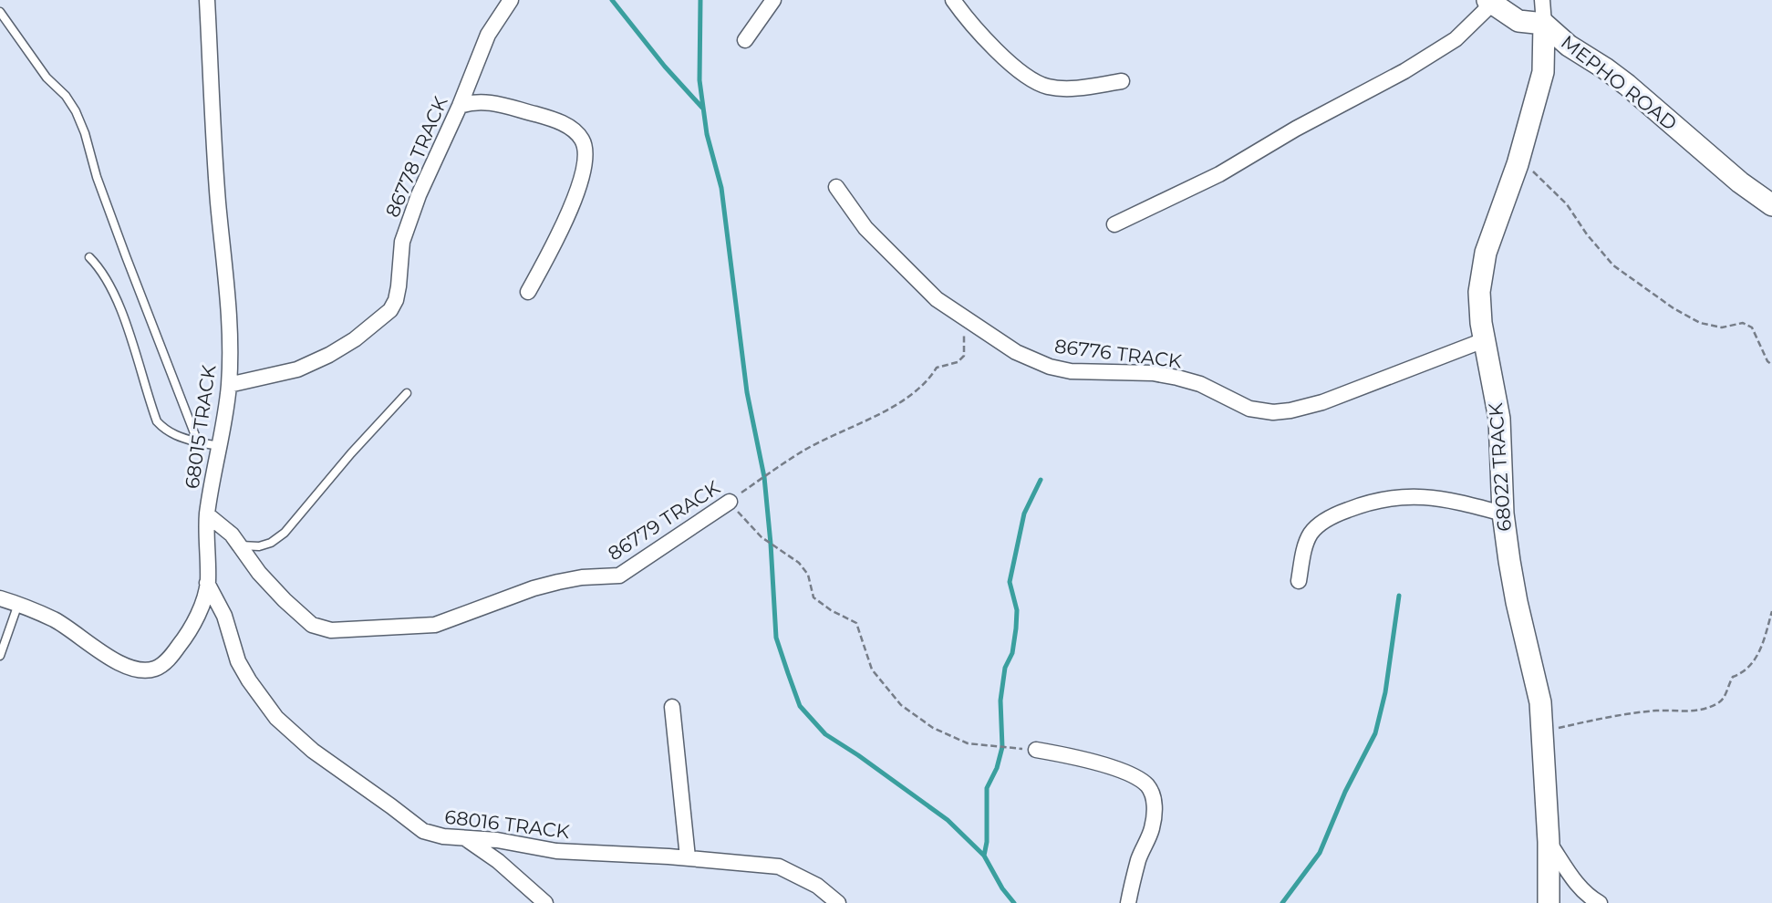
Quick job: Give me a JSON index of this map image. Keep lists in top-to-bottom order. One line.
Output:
{"streets":{"street":["MEPHO ROAD","86778 TRACK","86776 TRACK","68015 TRACK","68022 TRACK","86779 TRACK","68016 TRACK"]},"crossings":[["MEPHO ROAD","68022 TRACK"],["86778 TRACK","68015 TRACK"],["86776 TRACK","68022 TRACK"],["86776 TRACK","86779 TRACK"],["68015 TRACK","86779 TRACK"],["68015 TRACK","68016 TRACK"]]}
